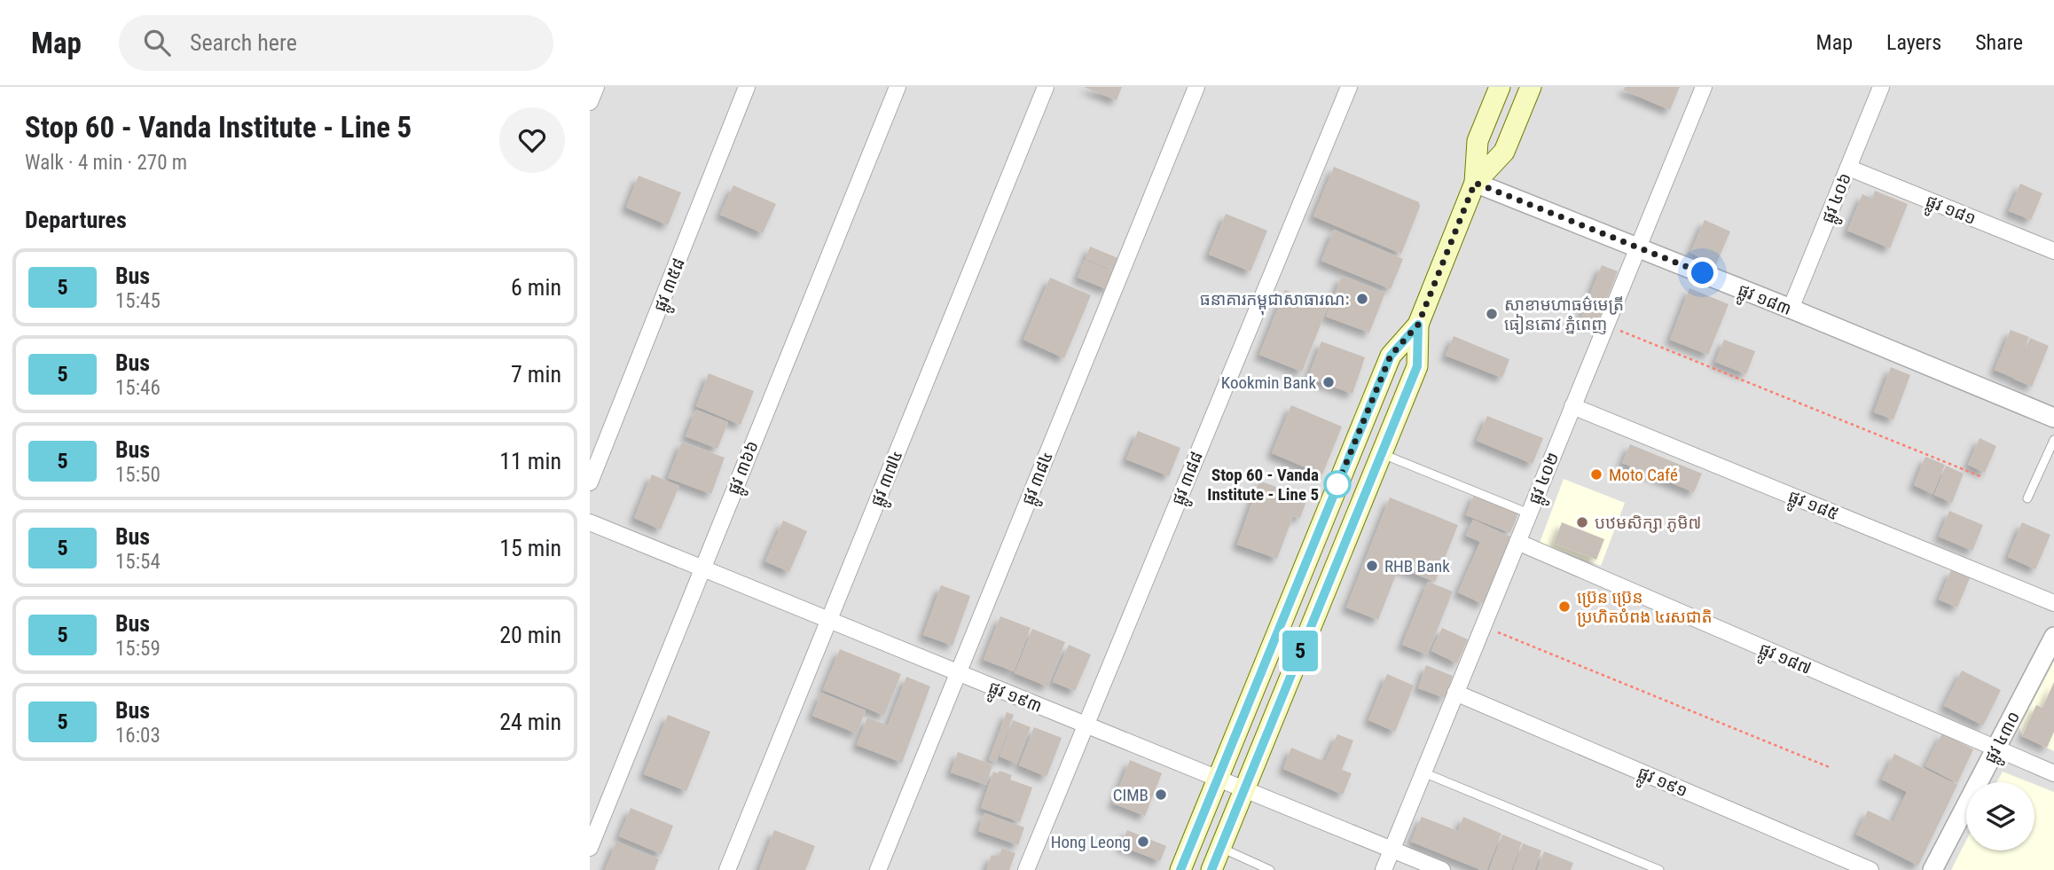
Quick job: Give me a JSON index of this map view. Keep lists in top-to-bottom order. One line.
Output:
{"streets":{"street":["ផ្លូវ ៤០៦","ផ្លូវ ១៨១","ផ្លូវ ៣៥៨","ផ្លូវ ១៨៣","ផ្លូវ ៣៦៦","ផ្លូវ ៣៧៤","ផ្លូវ ៣៨៤","ផ្លូវ ៣៨៨","ផ្លូវ ៤០២","ផ្លូវ ១៨៥","ផ្លូវ ១៨៧","ផ្លូវ ១៩៣","ផ្លូវ ៤៣០","ផ្លូវ ១៩១"]},"crossings":[["ផ្លូវ ៤០៦","ផ្លូវ ១៨១"],["ផ្លូវ ៤០៦","ផ្លូវ ១៨៣"],["ផ្លូវ ១៨៣","ផ្លូវ ៤០២"],["ផ្លូវ ៣៦៦","ផ្លូវ ១៩៣"],["ផ្លូវ ៣៧៤","ផ្លូវ ១៩៣"],["ផ្លូវ ៣៨៤","ផ្លូវ ១៩៣"],["ផ្លូវ ៣៨៨","ផ្លូវ ១៩៣"],["ផ្លូវ ៤០២","ផ្លូវ ១៨៥"],["ផ្លូវ ៤០២","ផ្លូវ ១៨៧"],["ផ្លូវ ៤០២","ផ្លូវ ១៩៣"],["ផ្លូវ ៤០២","ផ្លូវ ១៩១"],["ផ្លូវ ១៨៧","ផ្លូវ ៤៣០"]],"places":["ធនាគារកម្ពុជាសាធារណៈ","សាខាមហាធម៌មេត្រី ធៀនតោវ ភ្នំពេញ","Kookmin Bank","Moto Café","Stop 60 - Vanda Institute - Line 5","បឋមសិក្សា ភូមិ៧","RHB Bank","ប្រ៊េន ប្រ៊េន ប្រហិតបំពង ៤រសជាតិ","CIMB","Hong Leong"],"lines":["bus line 5"],"page":{"header":"Map","search":"Search here","nav":["Map","Layers","Share"],"heading":[["Stop 60 - Vanda Institute - Line 5","Walk · 4 min · 270 m"],"Departures"],"on_map":"5","list":[{"mark":"5","name":"Bus","note":"15:45","value":"6 min"},{"mark":"5","name":"Bus","note":"15:46","value":"7 min"},{"mark":"5","name":"Bus","note":"15:50","value":"11 min"},{"mark":"5","name":"Bus","note":"15:54","value":"15 min"},{"mark":"5","name":"Bus","note":"15:59","value":"20 min"},{"mark":"5","name":"Bus","note":"16:03","value":"24 min"}]}}
